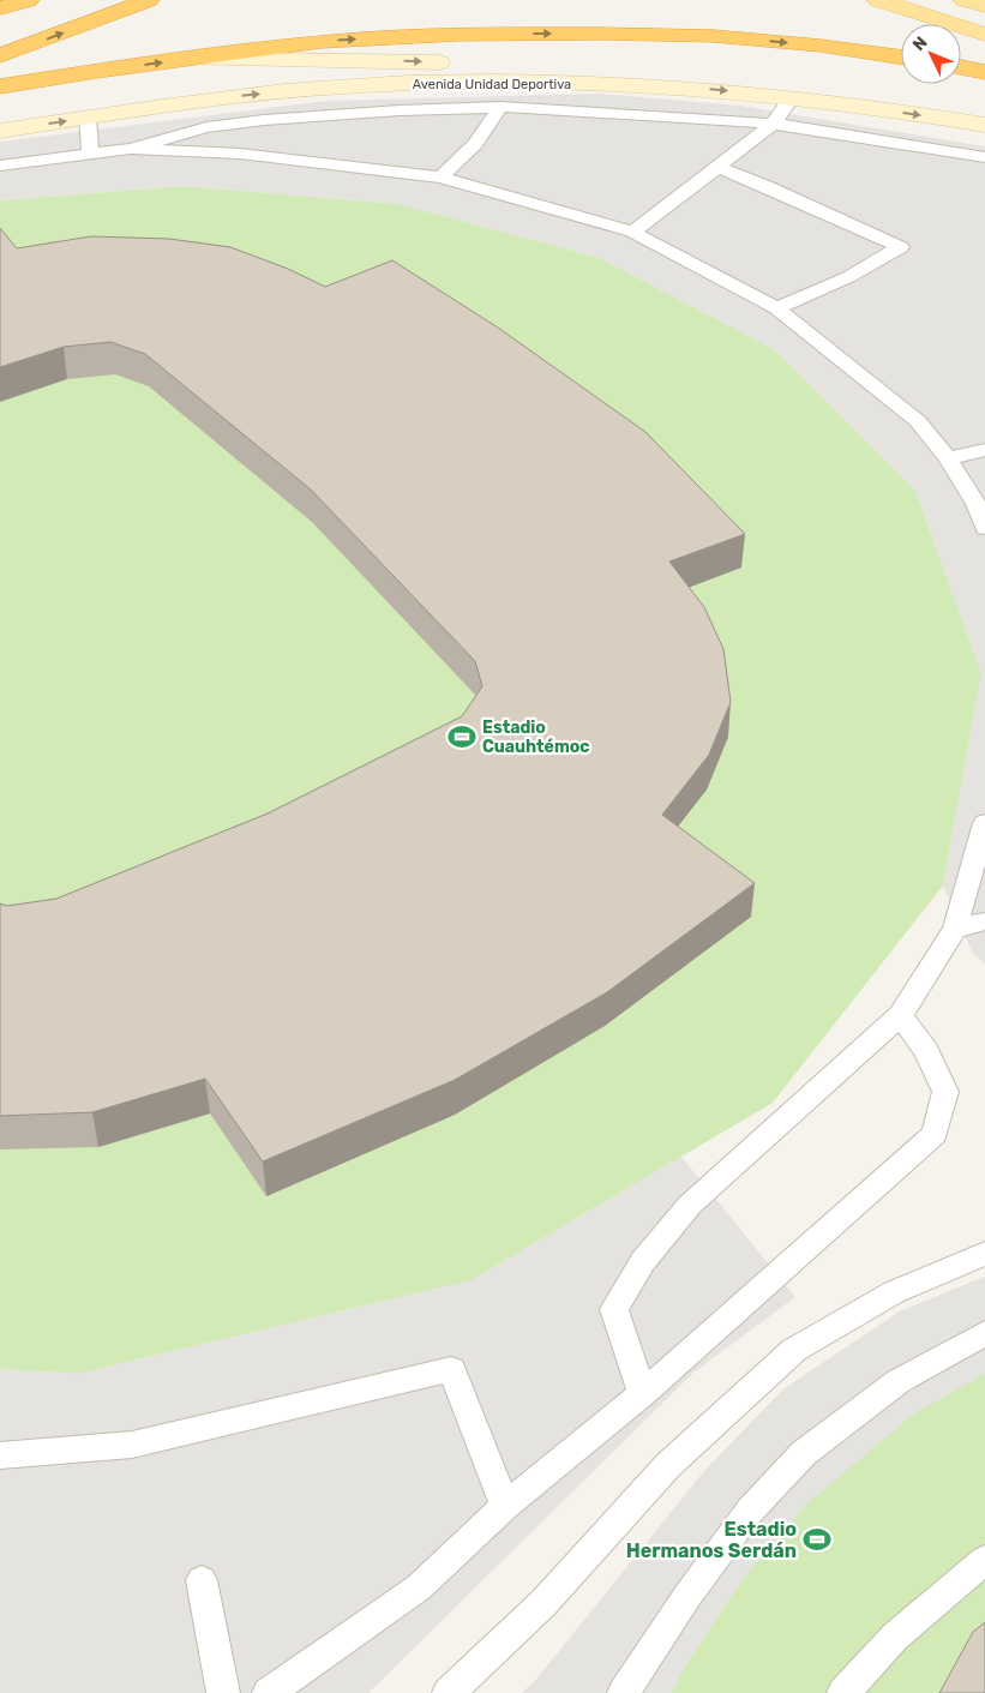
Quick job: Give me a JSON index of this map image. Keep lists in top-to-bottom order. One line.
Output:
{"streets":{"street":["Avenida Unidad Deportiva"]},"places":{"sports":["Estadio Cuauhtémoc","Estadio Hermanos Serdán"]},"north":"top left"}
